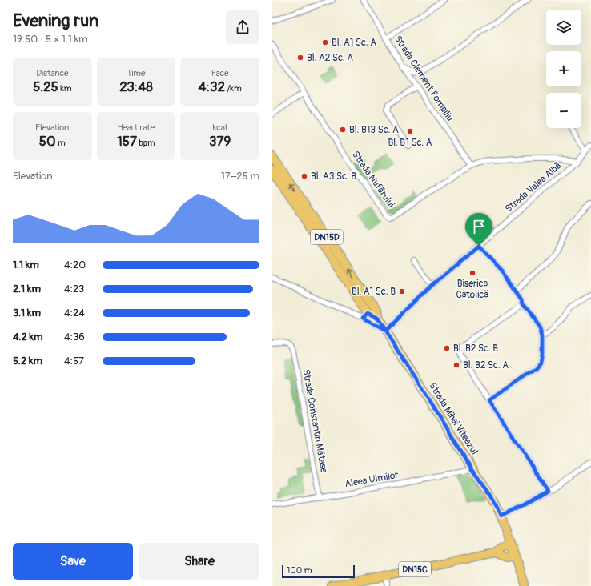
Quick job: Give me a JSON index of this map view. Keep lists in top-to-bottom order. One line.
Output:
{"streets":{"main road":["DN15D","Strada Mihai Viteazul","DN15C"],"street":["Strada Clement Pompiliu","Strada Nufărului","Strada Valea Albă","Strada Constantin Mătase","Aleea Ulmilor"]},"crossings":[["Strada Clement Pompiliu","Strada Nufărului"],["Strada Nufărului","Strada Valea Albă"],["Strada Valea Albă","Strada Mihai Viteazul"],["Strada Mihai Viteazul","Aleea Ulmilor"],["Strada Mihai Viteazul","DN15C"],["Strada Constantin Mătase","Aleea Ulmilor"]],"places":["Bl. A1 Sc. A","Bl. A2 Sc. A","Bl. B13 Sc. A","Bl. B1 Sc. A","Bl. A3 Sc. B","Biserica Catolică","Bl. A1 Sc. B","Bl. B2 Sc. B","Bl. B2 Sc. A"],"scale_bar":"100 m","page":{"heading":["Evening run","19:50 · 5 × 1.1 km"],"map_buttons":["+","−"],"stats":[["Distance","5.25 km"],["Time","23:48"],["Pace","4:32 /km"],["Elevation","50 m"],["Heart rate","157 bpm"],["kcal","379"]],"chart":["Elevation","17–25 m"],"list":[{"name":"1.1 km","note":"4:20"},{"name":"2.1 km","note":"4:23"},{"name":"3.1 km","note":"4:24"},{"name":"4.2 km","note":"4:36"},{"name":"5.2 km","note":"4:57"}],"buttons":["Save","Share"],"scale":"100 m"}}
